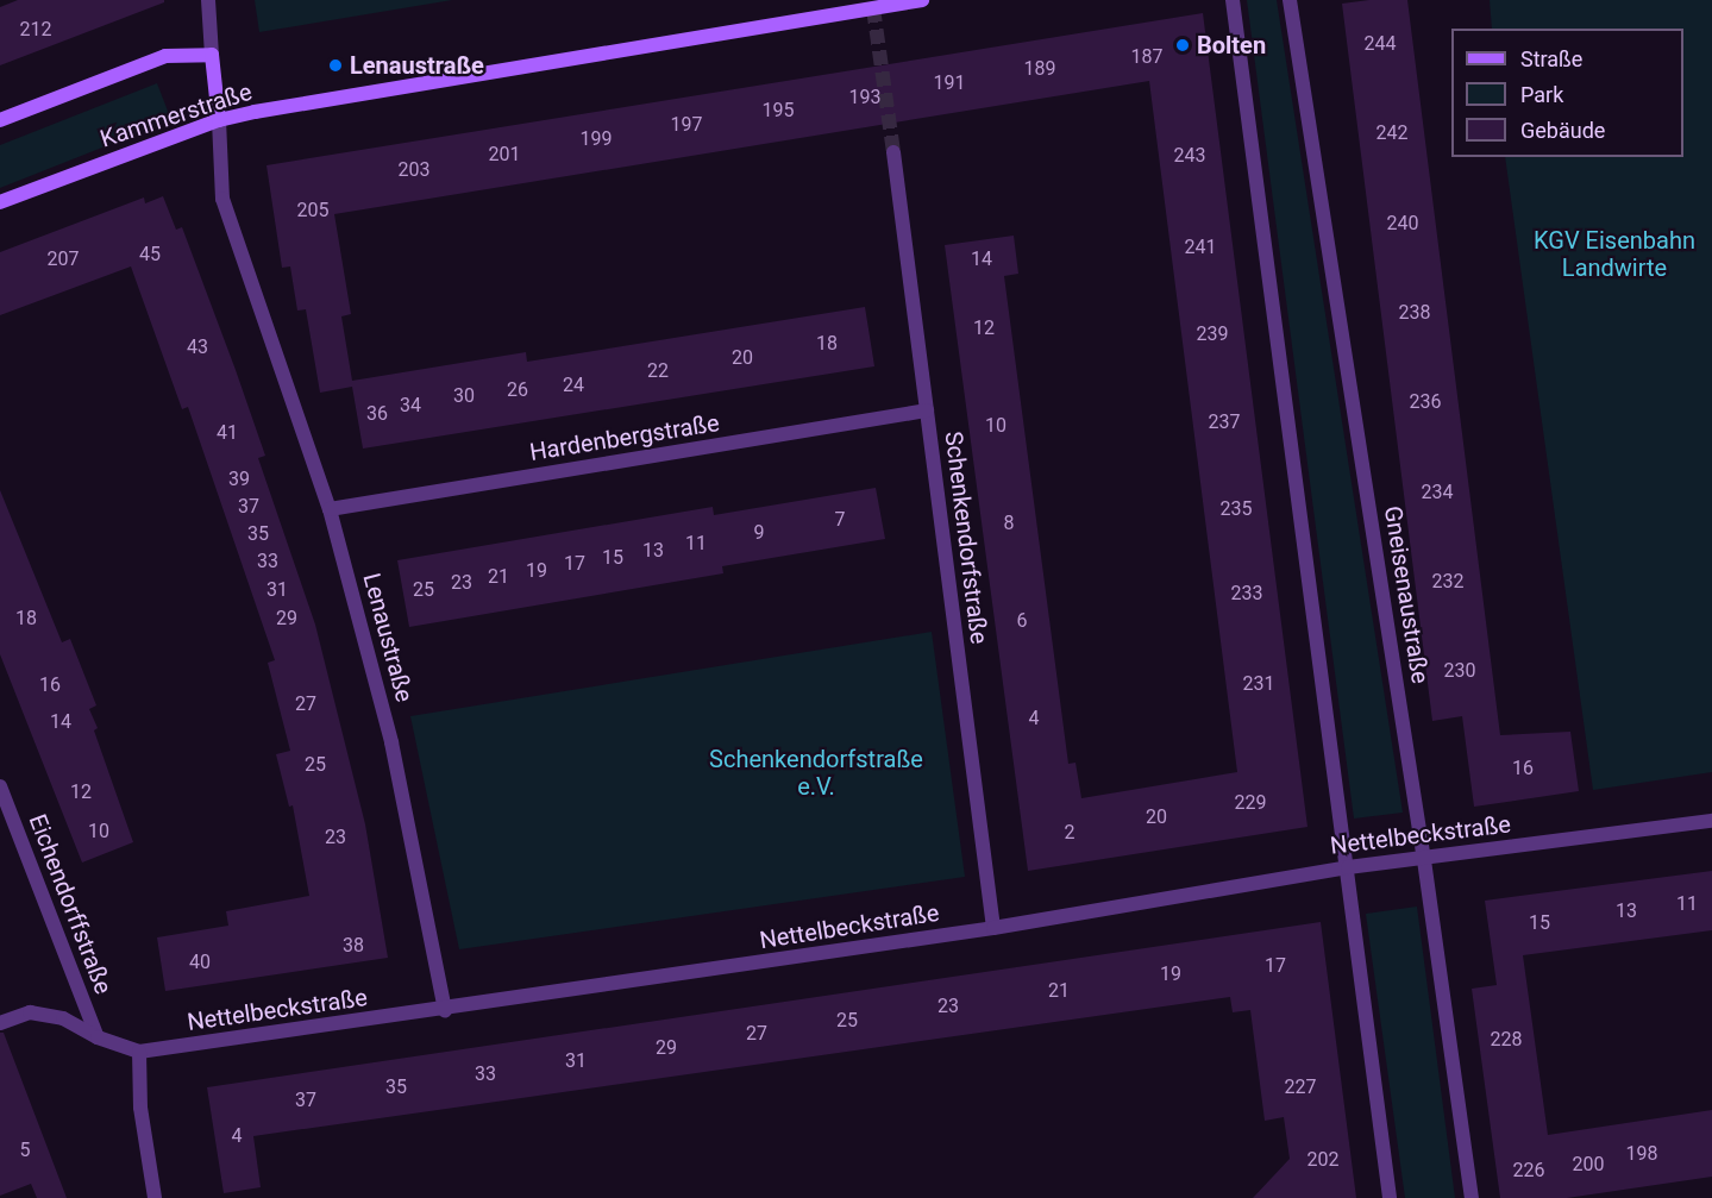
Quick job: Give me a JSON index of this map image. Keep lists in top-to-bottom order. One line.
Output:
{"streets":{"street":["Kammerstraße","Hardenbergstraße","Schenkendorfstraße","Gneisenaustraße","Lenaustraße","Nettelbeckstraße","Eichendorffstraße"]},"crossings":[["Kammerstraße","Lenaustraße"],["Hardenbergstraße","Schenkendorfstraße"],["Hardenbergstraße","Lenaustraße"],["Schenkendorfstraße","Nettelbeckstraße"],["Gneisenaustraße","Nettelbeckstraße"],["Lenaustraße","Nettelbeckstraße"],["Nettelbeckstraße","Eichendorffstraße"]],"parks":["KGV Eisenbahn Landwirte","Schenkendorfstraße e.V."],"places":["Bolten","Lenaustraße"],"house_numbers":["212","244","187","189","191","193","195","197","242","199","201","243","203","205","240","241","45","207","14","238","12","239","18","43","20","22","24","26","30","236","34","36","237","10","41","39","234","37","235","7","8","9","35","11","13","15","33","17","19","21","232","23","31","25","233","18","29","6","230","231","16","27","4","14","25","16","12","229","20","10","2","23","11","13","15","38","40","17","19","21","23","25","27","228","29","31","33","35","227","37","4","5","198","202","200","226"],"legend":["Straße","Park","Gebäude"]}
